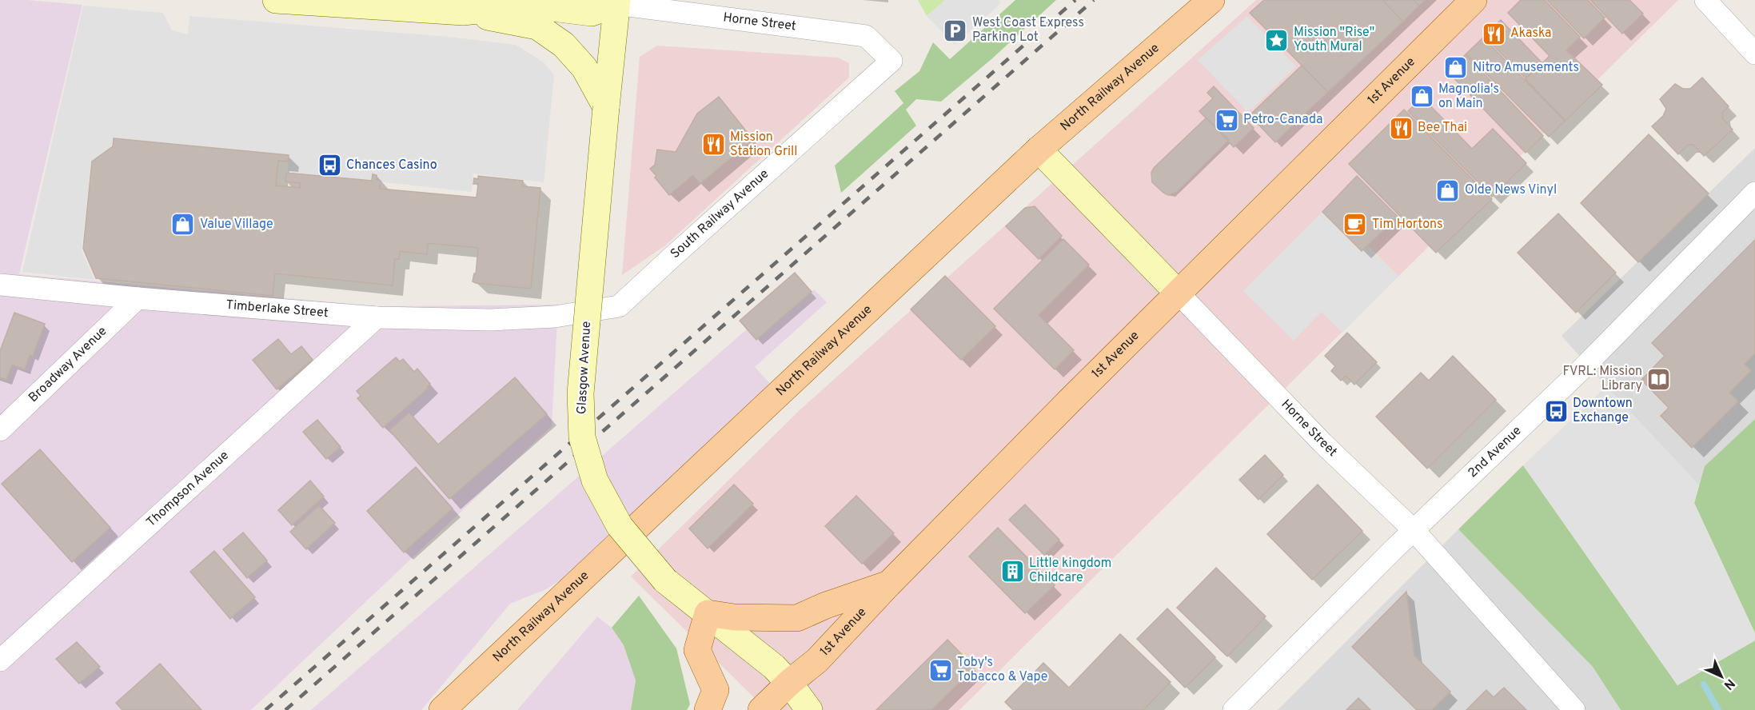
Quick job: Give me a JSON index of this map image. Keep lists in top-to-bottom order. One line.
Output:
{"streets":{"main road":["Horne Street","1st Avenue","North Railway Avenue","Glasgow Avenue"],"street":["South Railway Avenue","Timberlake Street","Broadway Avenue","2nd Avenue","Thompson Avenue"]},"crossings":[["Horne Street","1st Avenue"],["Horne Street","North Railway Avenue"],["Horne Street","South Railway Avenue"],["Horne Street","Glasgow Avenue"],["Horne Street","2nd Avenue"],["1st Avenue","Glasgow Avenue"],["South Railway Avenue","Timberlake Street"],["Timberlake Street","Broadway Avenue"],["Timberlake Street","Thompson Avenue"]],"places":{"parking":["West Coast Express Parking Lot"],"restaurant":["Akaska","Bee Thai","Mission Station Grill"],"place":["Mission \"Rise\" Youth Mural"],"shop":["Nitro Amusements","Magnolia's on Main","Olde News Vinyl","Value Village"],"supermarket":["Petro-Canada","Toby's Tobacco & Vape"],"bus stop":["Chances Casino","Downtown Exchange"],"cafe":["Tim Hortons"],"library":["FVRL: Mission Library"],"building":["Little kingdom Childcare"]},"north":"bottom right"}
